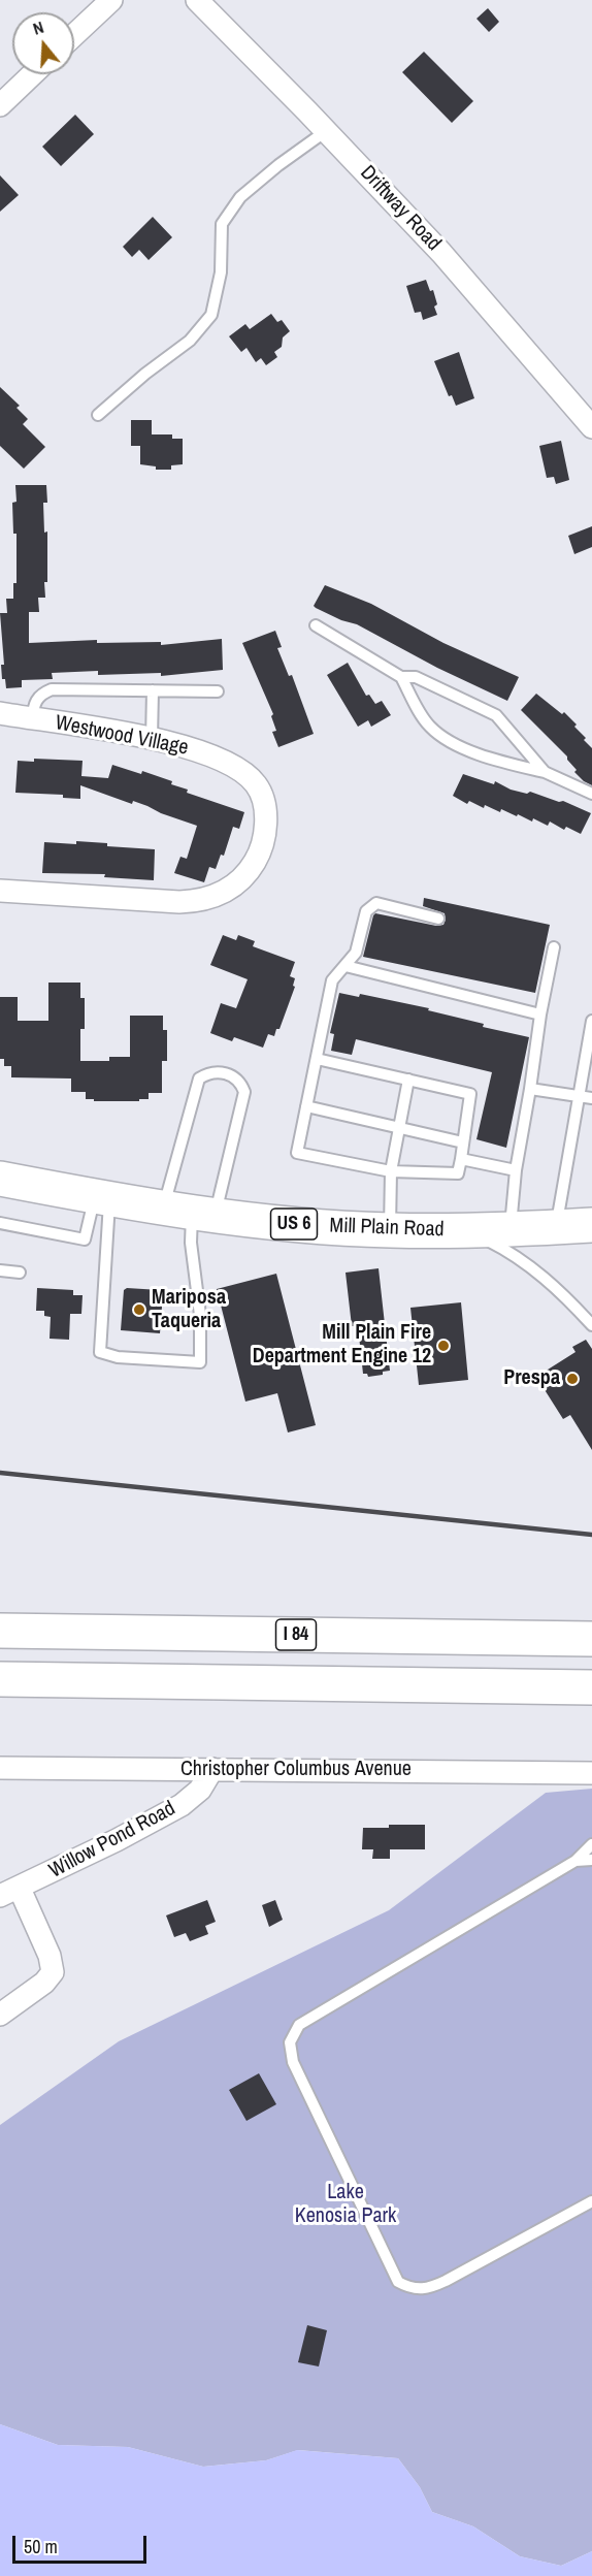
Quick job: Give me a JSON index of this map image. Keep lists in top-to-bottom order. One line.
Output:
{"streets":{"main road":["US 6","Mill Plain Road","I 84"],"street":["Driftway Road","Westwood Village","Christopher Columbus Avenue","Willow Pond Road"]},"crossings":[["Christopher Columbus Avenue","Willow Pond Road"]],"parks":["Lake Kenosia Park"],"places":["Mariposa Taqueria","Mill Plain Fire Department Engine 12","Prespa"],"scale_bar":"50 m","north":"top"}
